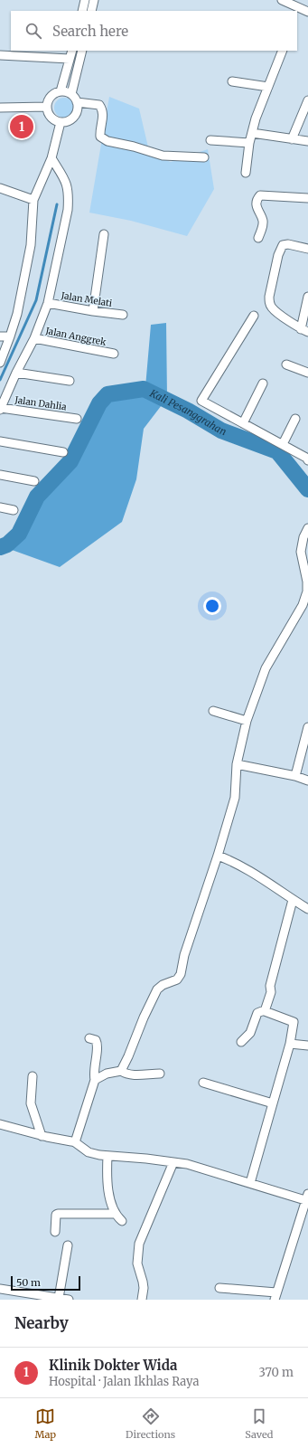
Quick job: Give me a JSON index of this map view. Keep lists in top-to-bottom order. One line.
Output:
{"streets":{"street":["Jalan Melati","Jalan Anggrek","Jalan Dahlia"]},"water":["Kali Pesanggrahan"],"scale_bar":"50 m","page":{"search":"Search here","pins":"1","scale":"50 m","heading":"Nearby","list":[{"mark":"1","name":"Klinik Dokter Wida","note":"Hospital · Jalan Ikhlas Raya","value":"370 m"}],"nav":["Map","Directions","Saved"]}}
